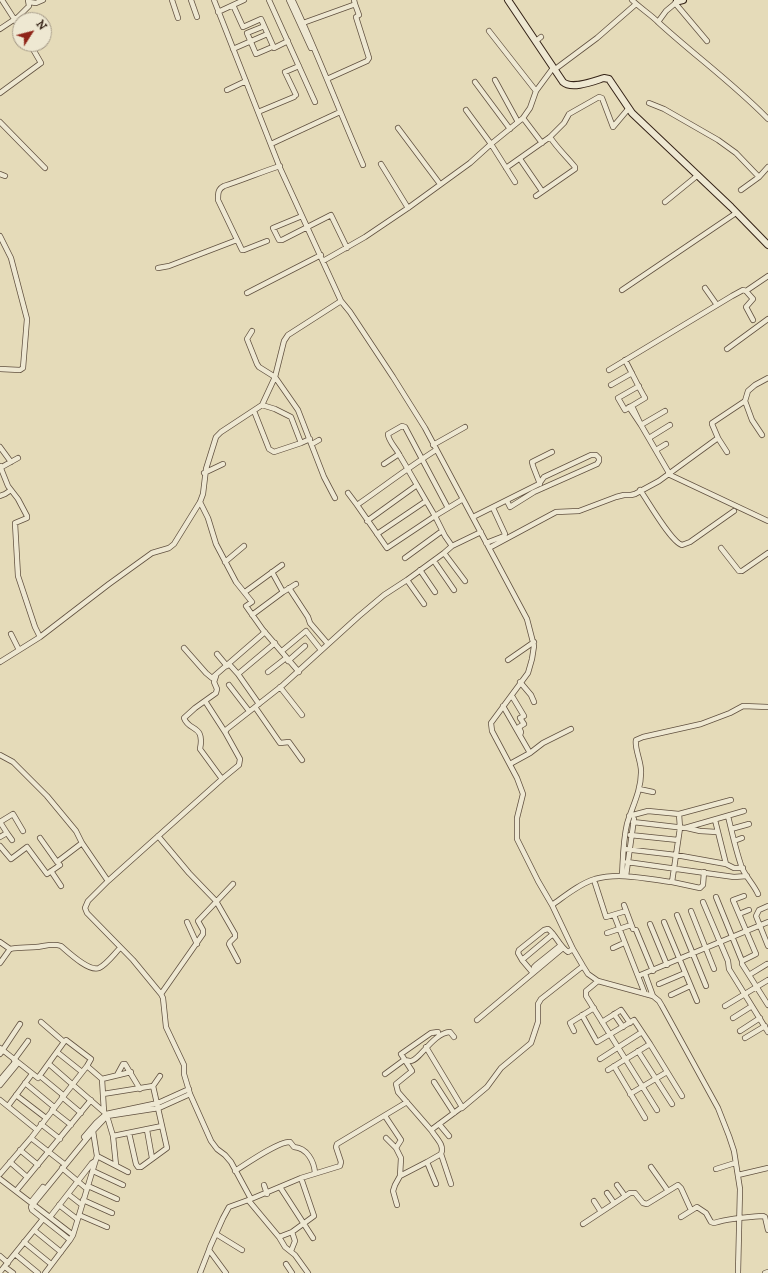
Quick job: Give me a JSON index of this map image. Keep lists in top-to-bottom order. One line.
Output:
{"north":"top right"}
